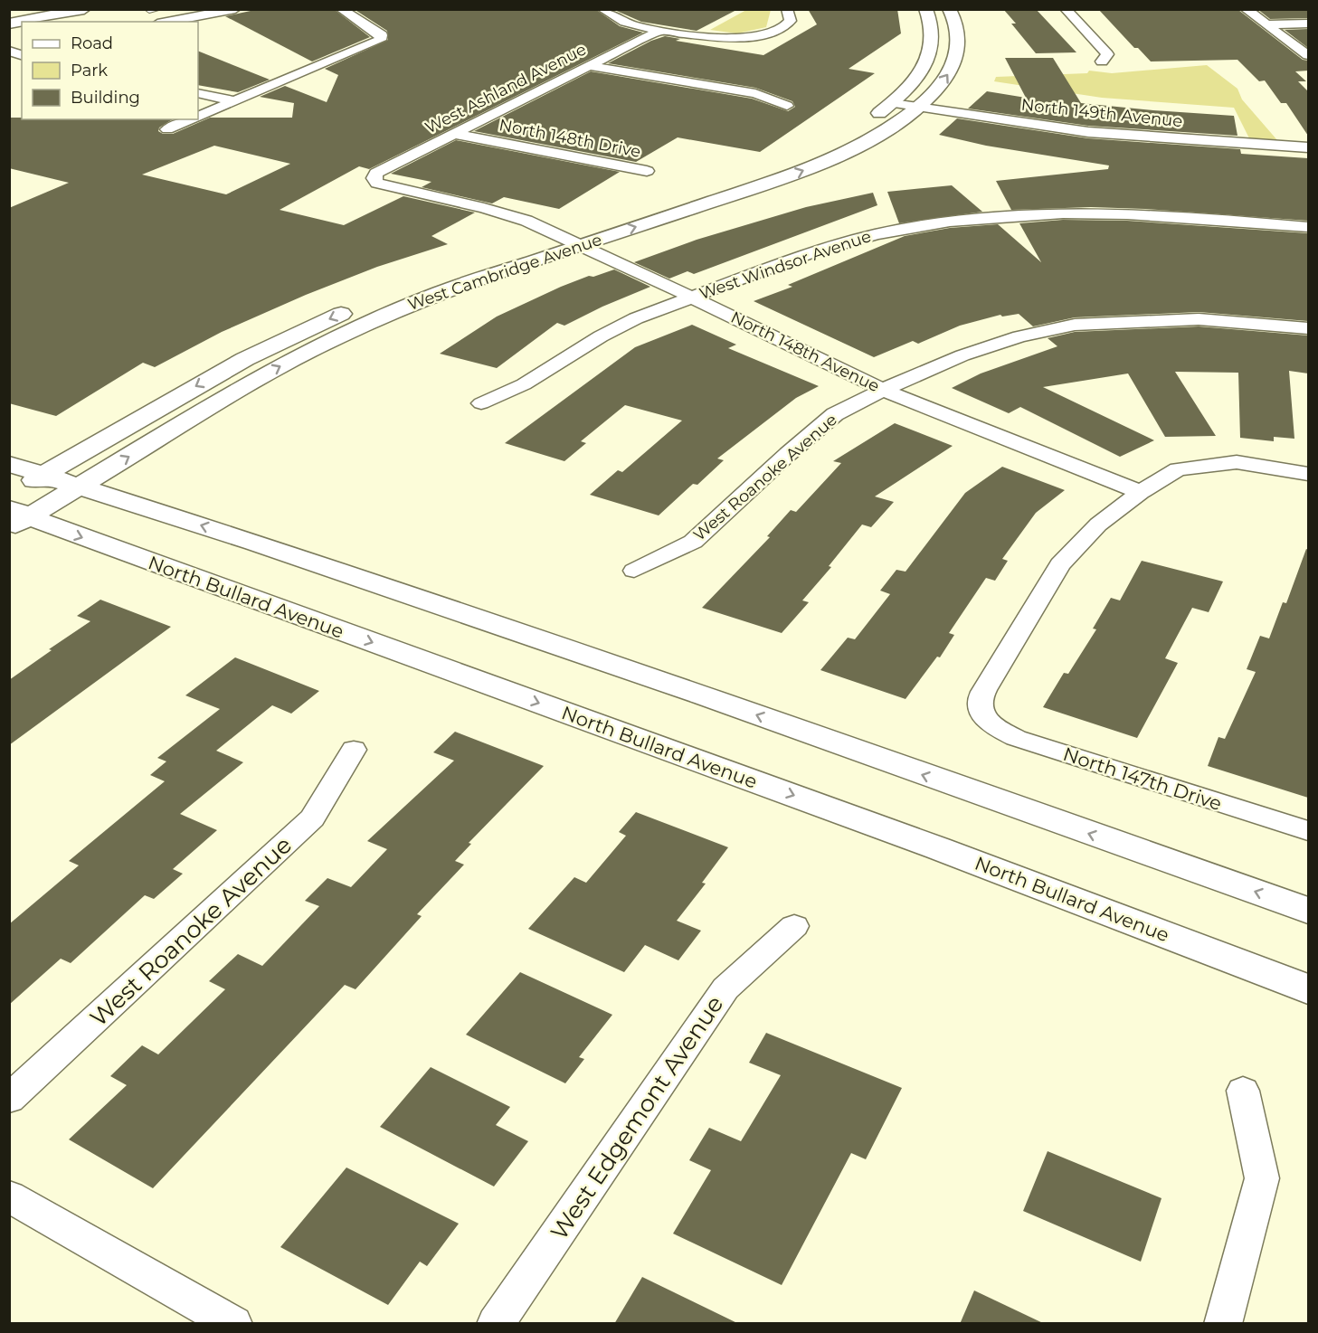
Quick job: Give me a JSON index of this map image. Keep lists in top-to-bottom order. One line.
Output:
{"streets":{"street":["West Ashland Avenue","North 149th Avenue","North 148th Drive","West Windsor Avenue","West Cambridge Avenue","North 148th Avenue","West Roanoke Avenue","North Bullard Avenue","North 147th Drive","West Edgemont Avenue"]},"crossings":[["West Ashland Avenue","North 148th Drive"],["West Ashland Avenue","North 148th Avenue"],["North 149th Avenue","West Cambridge Avenue"],["West Windsor Avenue","North 148th Avenue"],["West Cambridge Avenue","North 148th Avenue"],["West Cambridge Avenue","North Bullard Avenue"],["North 148th Avenue","West Roanoke Avenue"],["North 148th Avenue","North 147th Drive"]],"legend":["Road","Park","Building"]}
